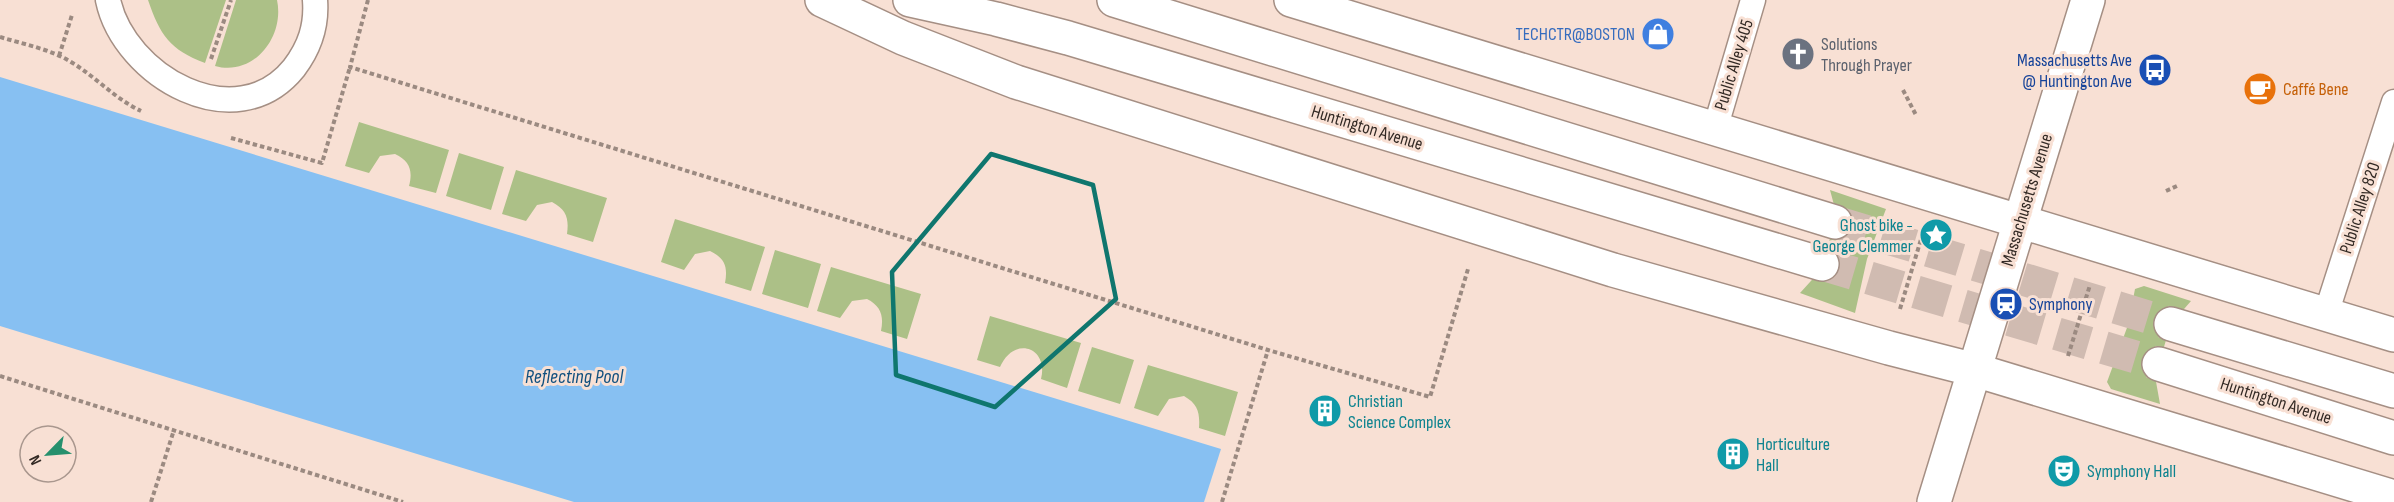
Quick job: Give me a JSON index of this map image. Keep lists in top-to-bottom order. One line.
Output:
{"streets":{"main road":["Huntington Avenue","Massachusetts Avenue"],"lane":["Public Alley 405","Public Alley 820"]},"water":["Reflecting Pool"],"places":{"shop":["TECHCTR@BOSTON"],"church":["Solutions Through Prayer"],"bus stop":["Massachusetts Ave @ Huntington Ave"],"cafe":["Caffé Bene"],"place":["Ghost bike - George Clemmer"],"station":["Symphony"],"building":["Christian Science Complex","Horticulture Hall"],"theatre":["Symphony Hall"]},"north":"bottom left"}
